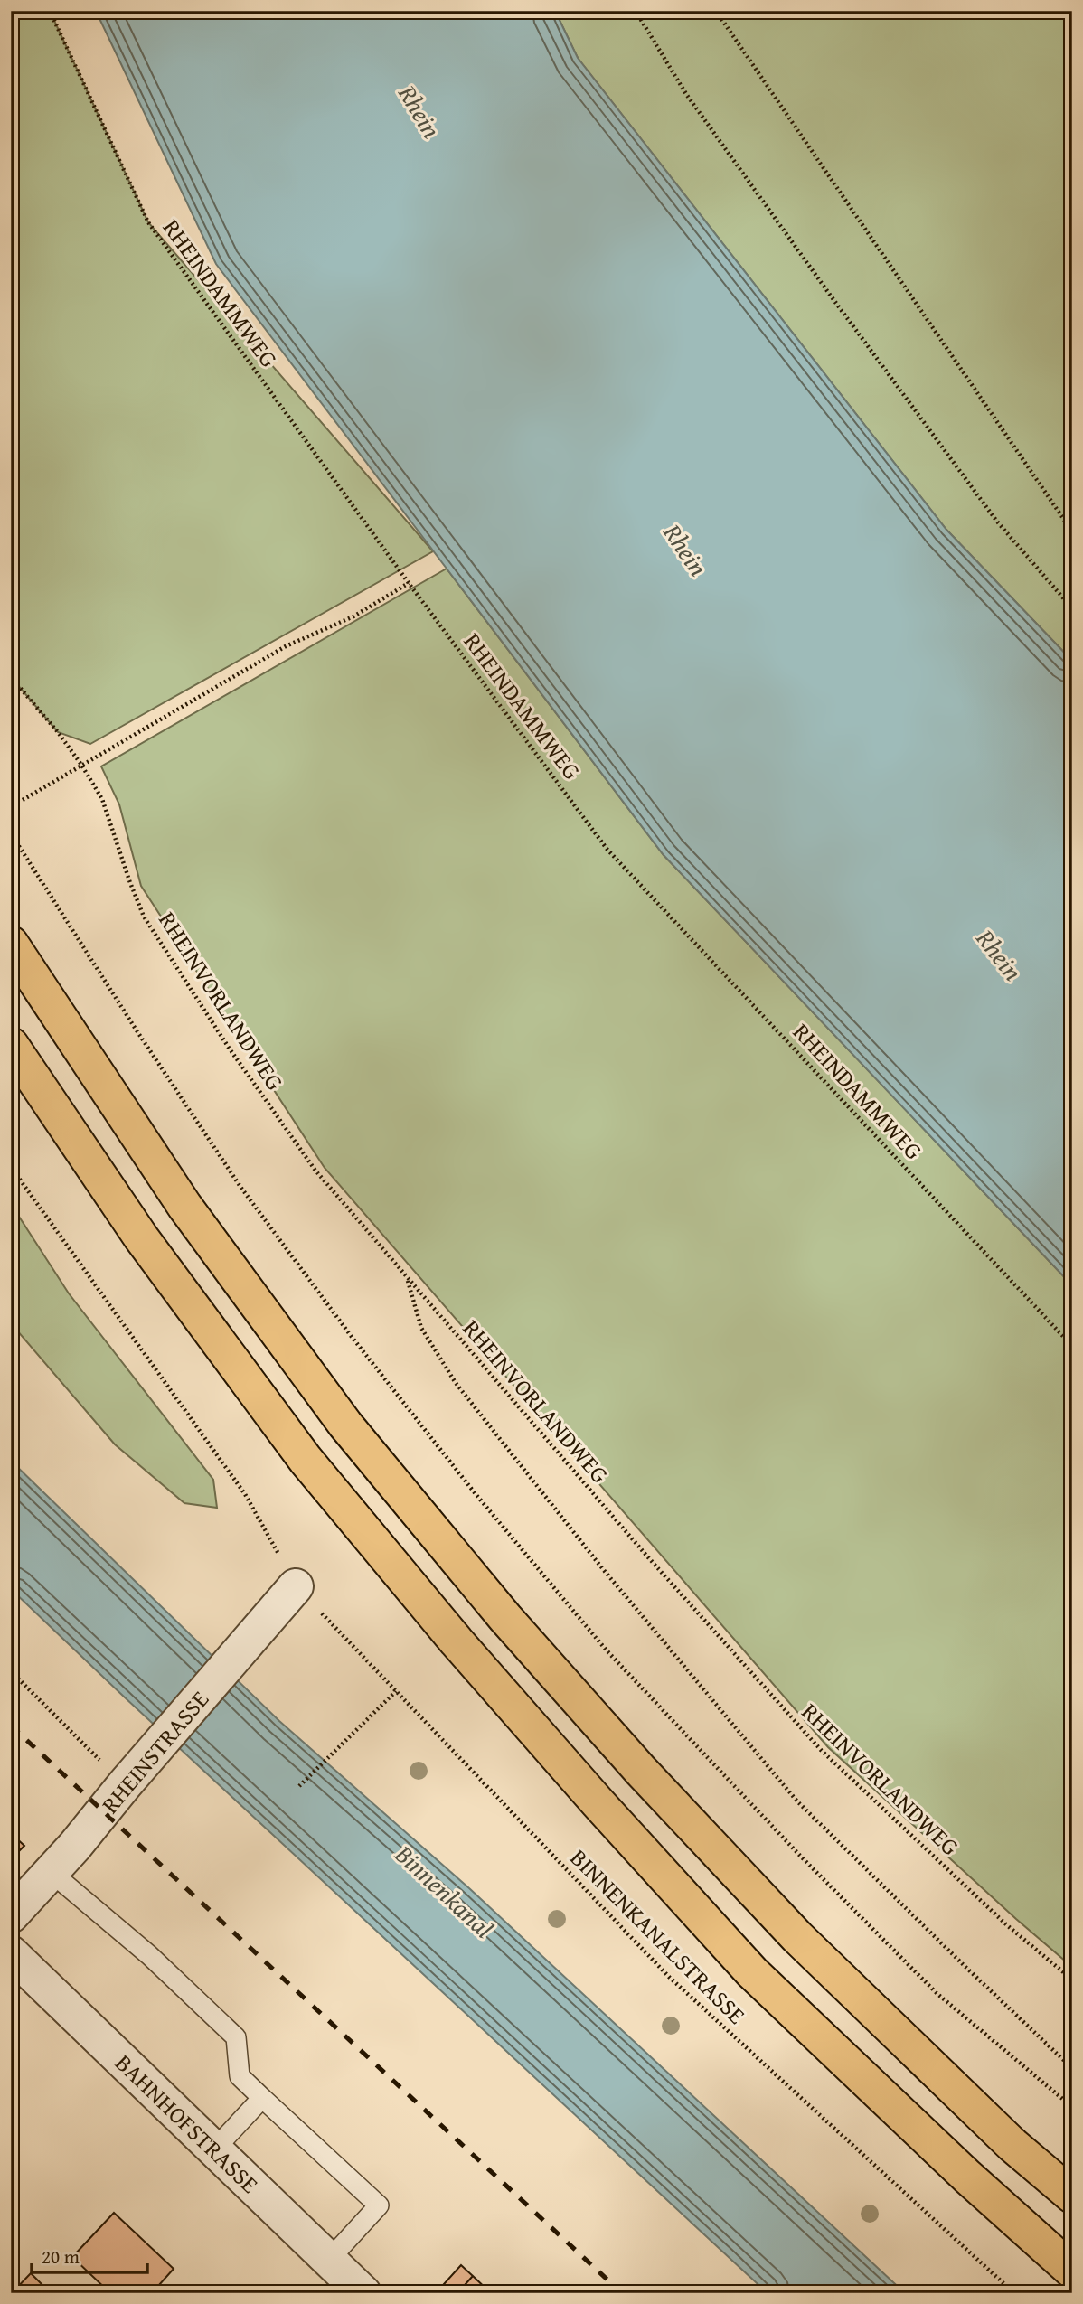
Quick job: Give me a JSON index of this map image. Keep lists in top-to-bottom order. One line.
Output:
{"streets":{"street":["RHEINSTRASSE","BAHNHOFSTRASSE"],"path":["RHEINDAMMWEG","RHEINVORLANDWEG","BINNENKANALSTRASSE"]},"crossings":[["RHEINSTRASSE","BINNENKANALSTRASSE"]],"water":["Rhein","Binnenkanal"],"scale_bar":"20 m"}
